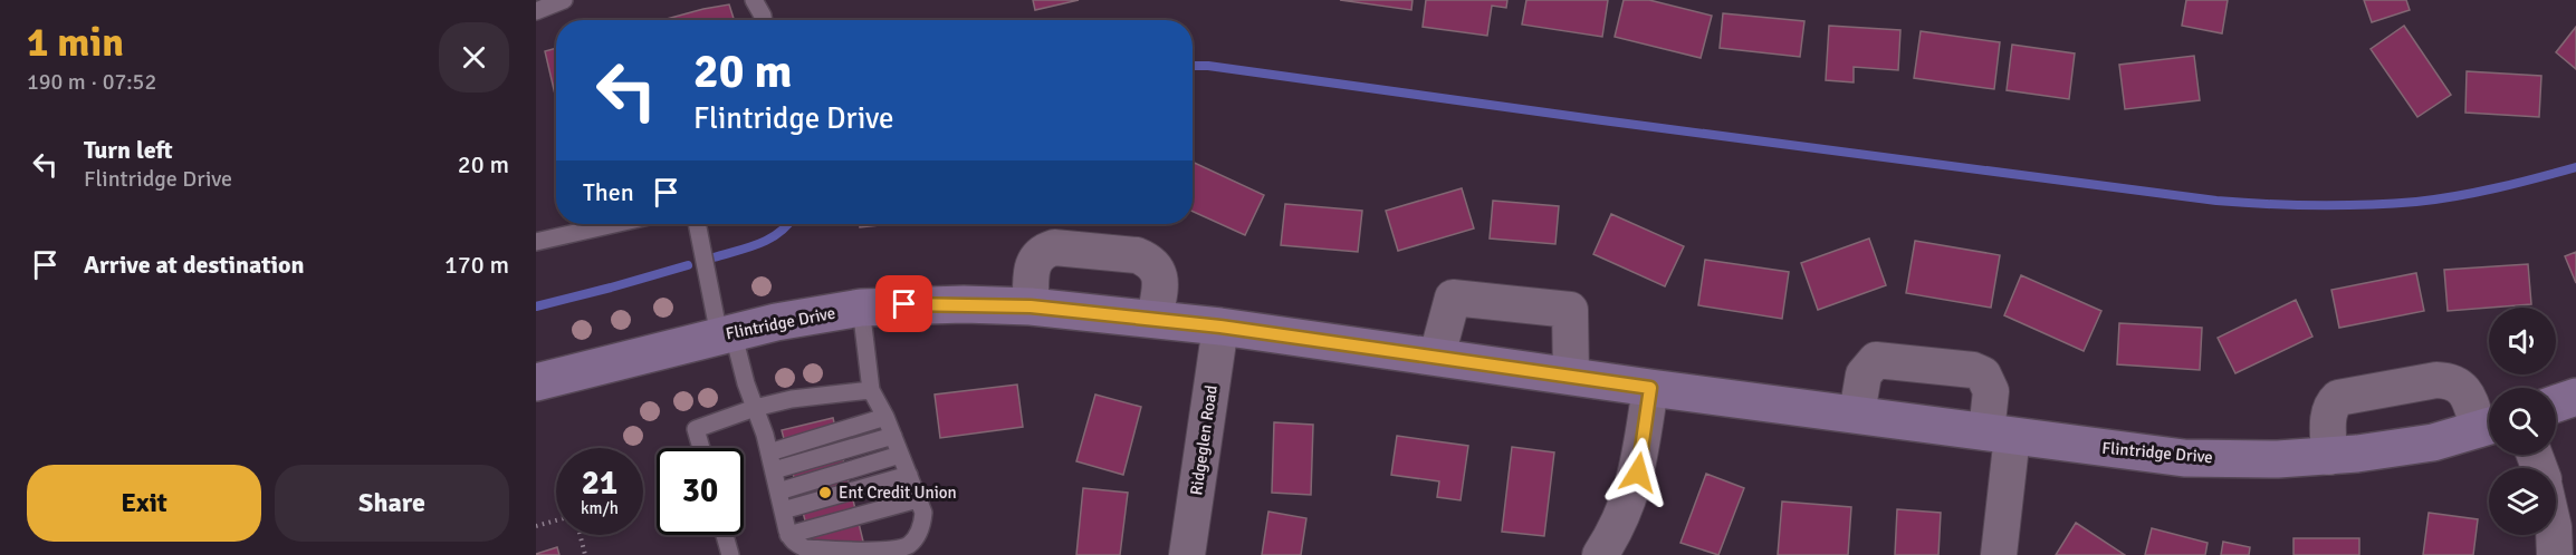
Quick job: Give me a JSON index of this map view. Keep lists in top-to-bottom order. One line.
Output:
{"streets":{"street":["Flintridge Drive","Ridgeglen Road"]},"crossings":[["Flintridge Drive","Ridgeglen Road"]],"places":["Ent Credit Union"],"page":{"heading":["1 min","190 m · 07:52"],"turn":["20 m","Flintridge Drive"],"list":[{"name":"Turn left","note":"Flintridge Drive","value":"20 m"},{"name":"Arrive at destination","value":"170 m"}],"then":"Then","speed":"21 km/h","limit":"30","buttons":["Exit","Share"]}}
